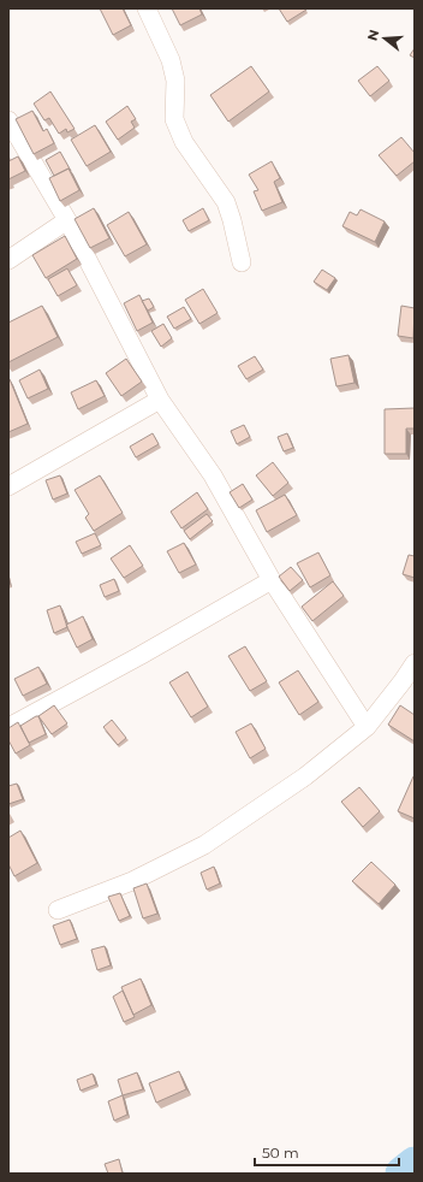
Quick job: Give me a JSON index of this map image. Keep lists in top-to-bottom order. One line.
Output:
{"scale_bar":"50 m","north":"left"}
